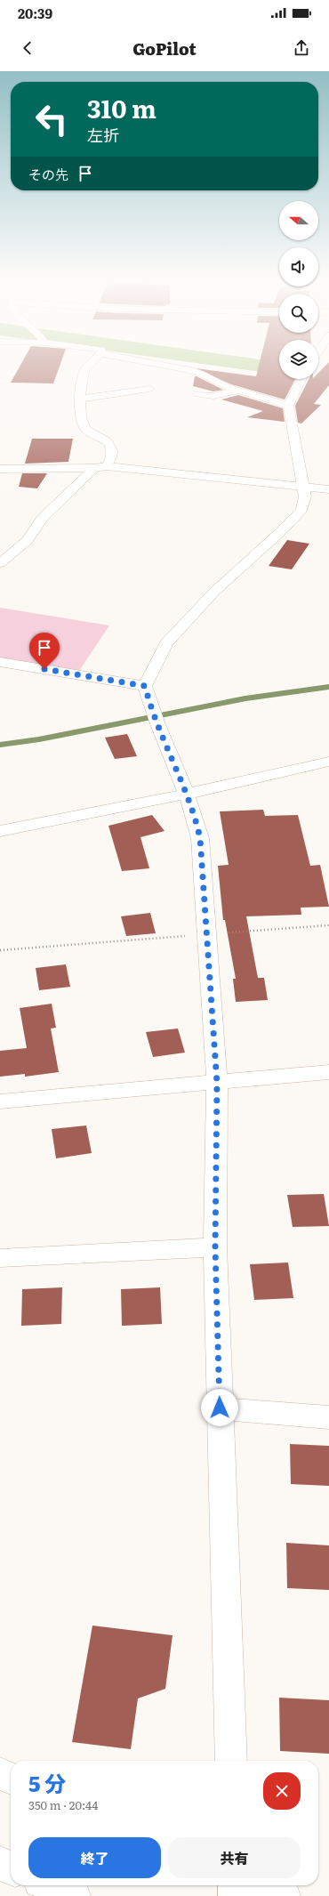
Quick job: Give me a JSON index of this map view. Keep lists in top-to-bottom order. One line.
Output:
{"north":"left","page":{"status":"20:39","header":"GoPilot","turn":["310 m","左折"],"then":"その先","heading":["5 分","350 m · 20:44"],"buttons":["終了","共有"]}}
